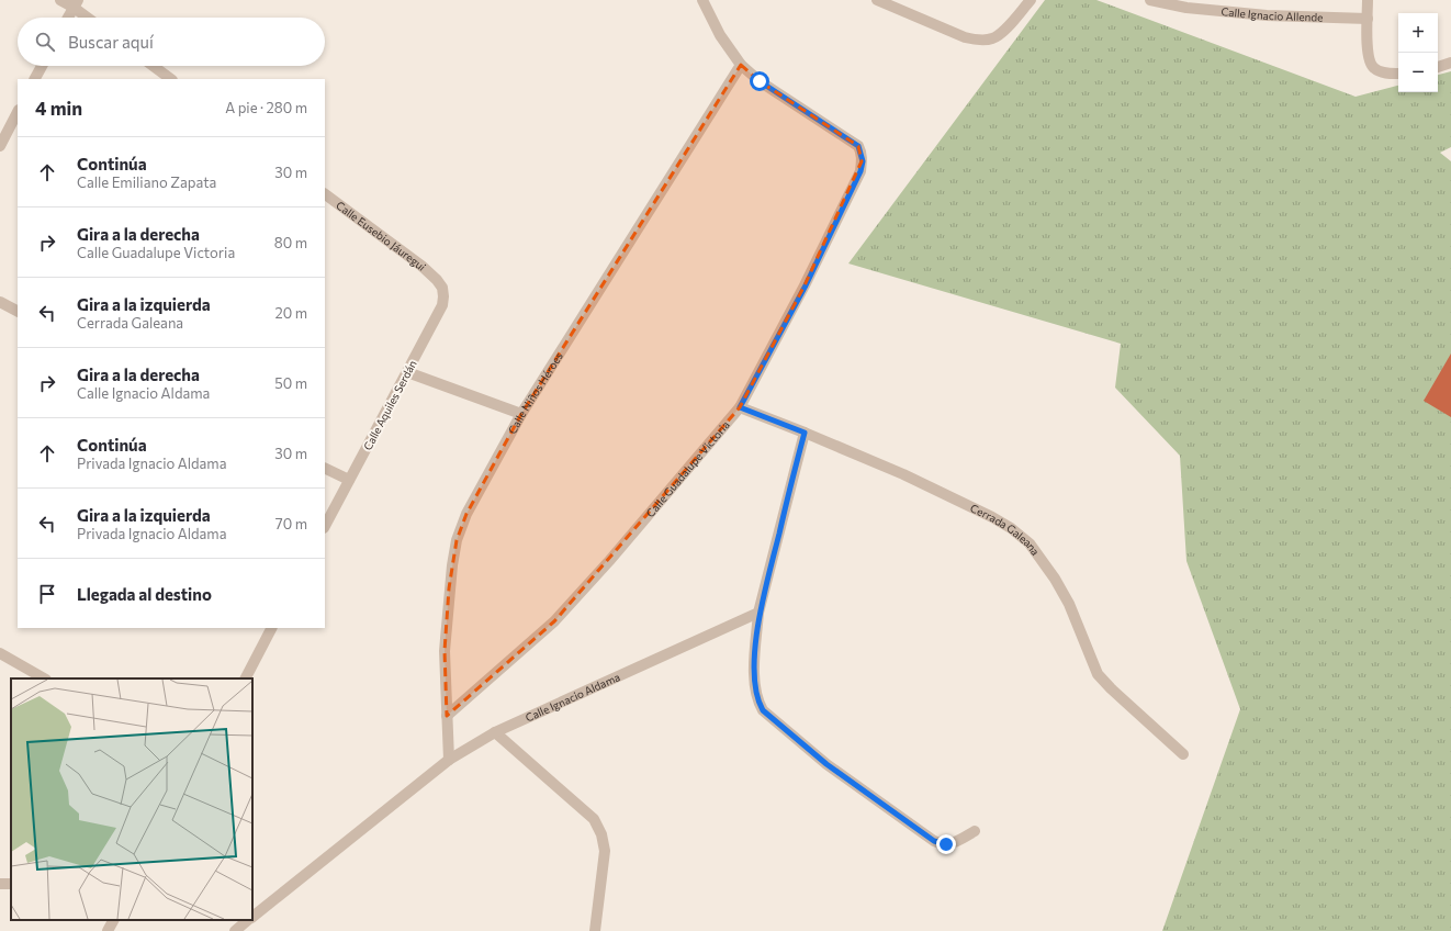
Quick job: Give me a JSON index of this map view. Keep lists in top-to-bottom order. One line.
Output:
{"streets":{"street":["Calle Ignacio Allende","Calle Eusebio Jáuregui","Calle Niños Héroes","Calle Aquiles Serdán","Calle Guadalupe Victoria","Cerrada Galeana","Calle Ignacio Aldama"]},"crossings":[["Calle Eusebio Jáuregui","Calle Aquiles Serdán"],["Calle Niños Héroes","Calle Guadalupe Victoria"],["Calle Niños Héroes","Calle Ignacio Aldama"],["Calle Guadalupe Victoria","Cerrada Galeana"]],"page":{"map_buttons":["+","−"],"search":"Buscar aquí","heading":["4 min","A pie · 280 m"],"list":[["Continúa","Calle Emiliano Zapata","30 m"],["Gira a la derecha","Calle Guadalupe Victoria","80 m"],["Gira a la izquierda","Cerrada Galeana","20 m"],["Gira a la derecha","Calle Ignacio Aldama","50 m"],["Continúa","Privada Ignacio Aldama","30 m"],["Gira a la izquierda","Privada Ignacio Aldama","70 m"],"Llegada al destino"]}}
